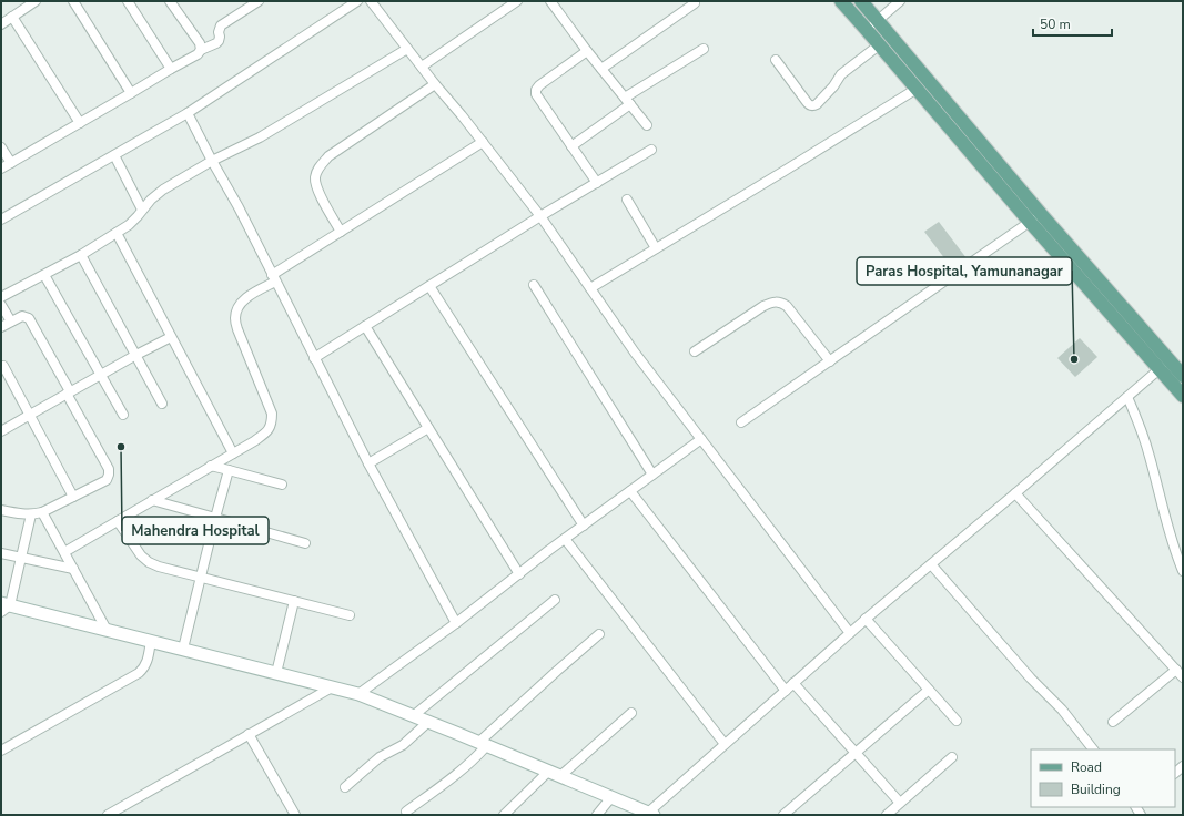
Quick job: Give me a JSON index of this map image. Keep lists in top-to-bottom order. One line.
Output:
{"places":["Paras Hospital, Yamunanagar","Mahendra Hospital"],"legend":["Road","Building"],"scale_bar":"50 m"}
